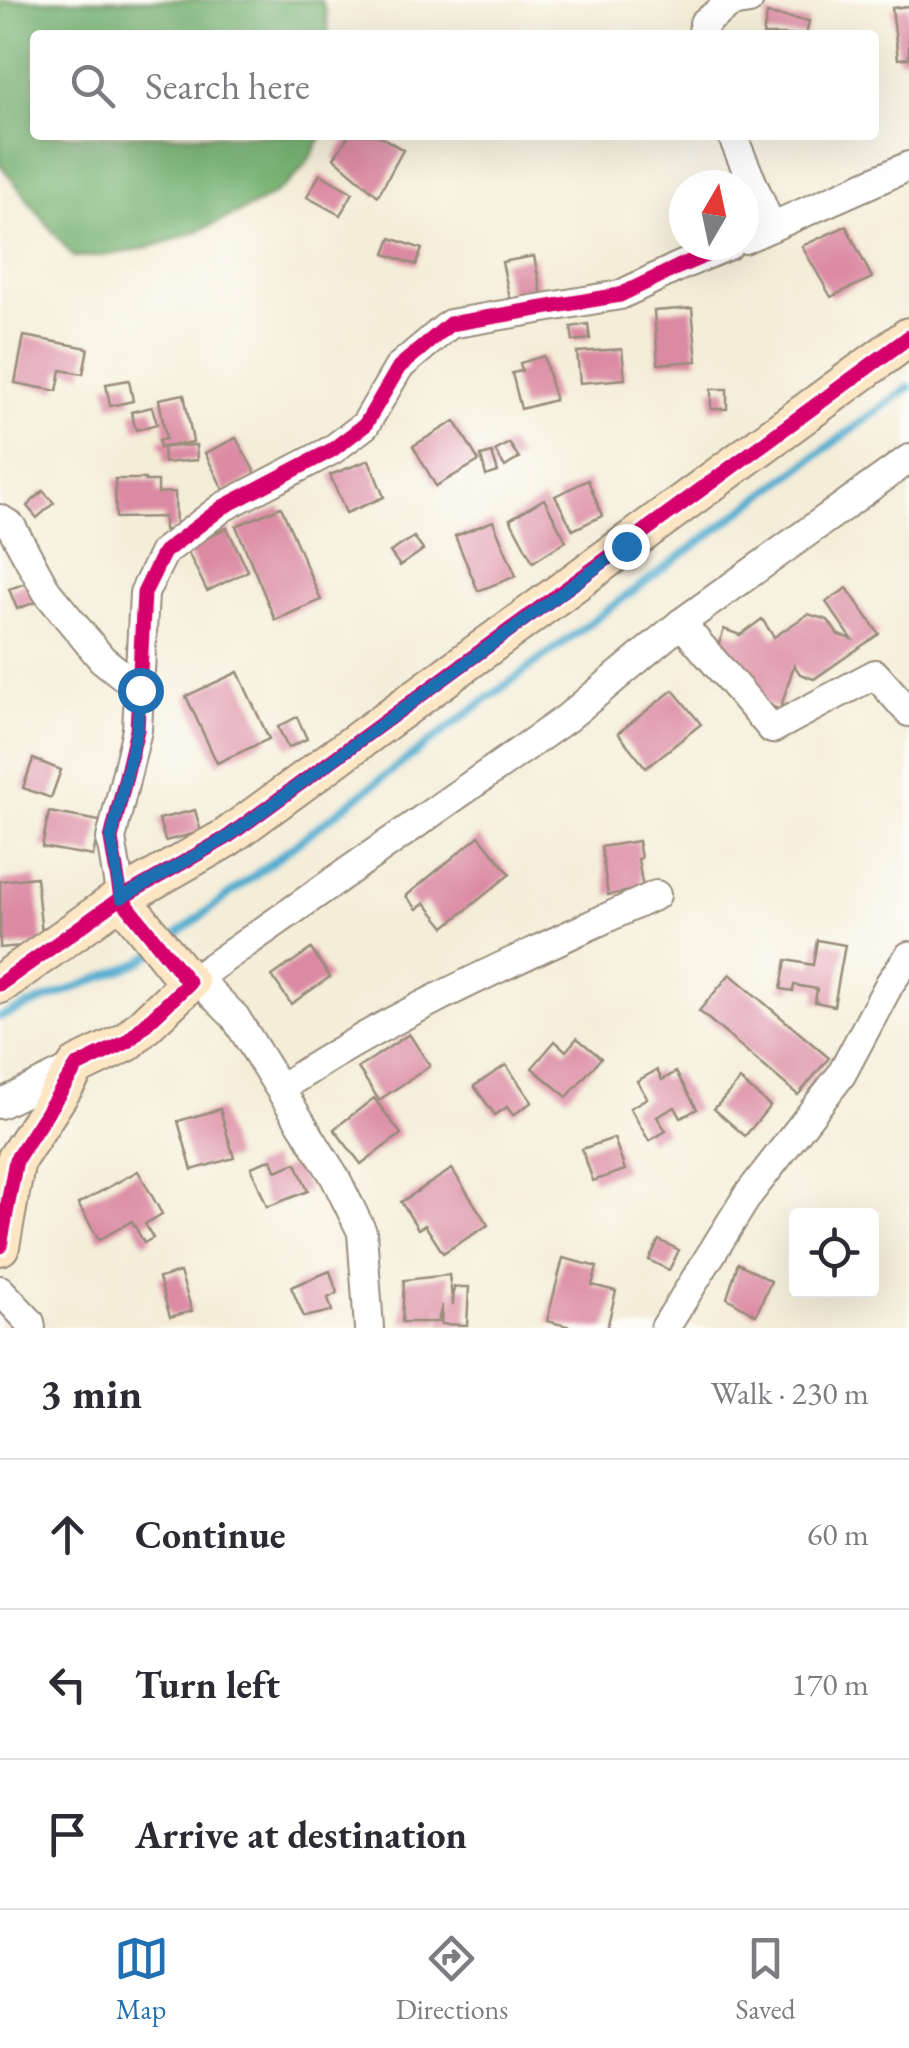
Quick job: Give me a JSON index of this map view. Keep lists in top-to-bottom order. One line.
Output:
{"north":"top","page":{"search":"Search here","heading":["3 min","Walk · 230 m"],"list":[["Continue","60 m"],["Turn left","170 m"],"Arrive at destination"],"nav":["Map","Directions","Saved"]}}
